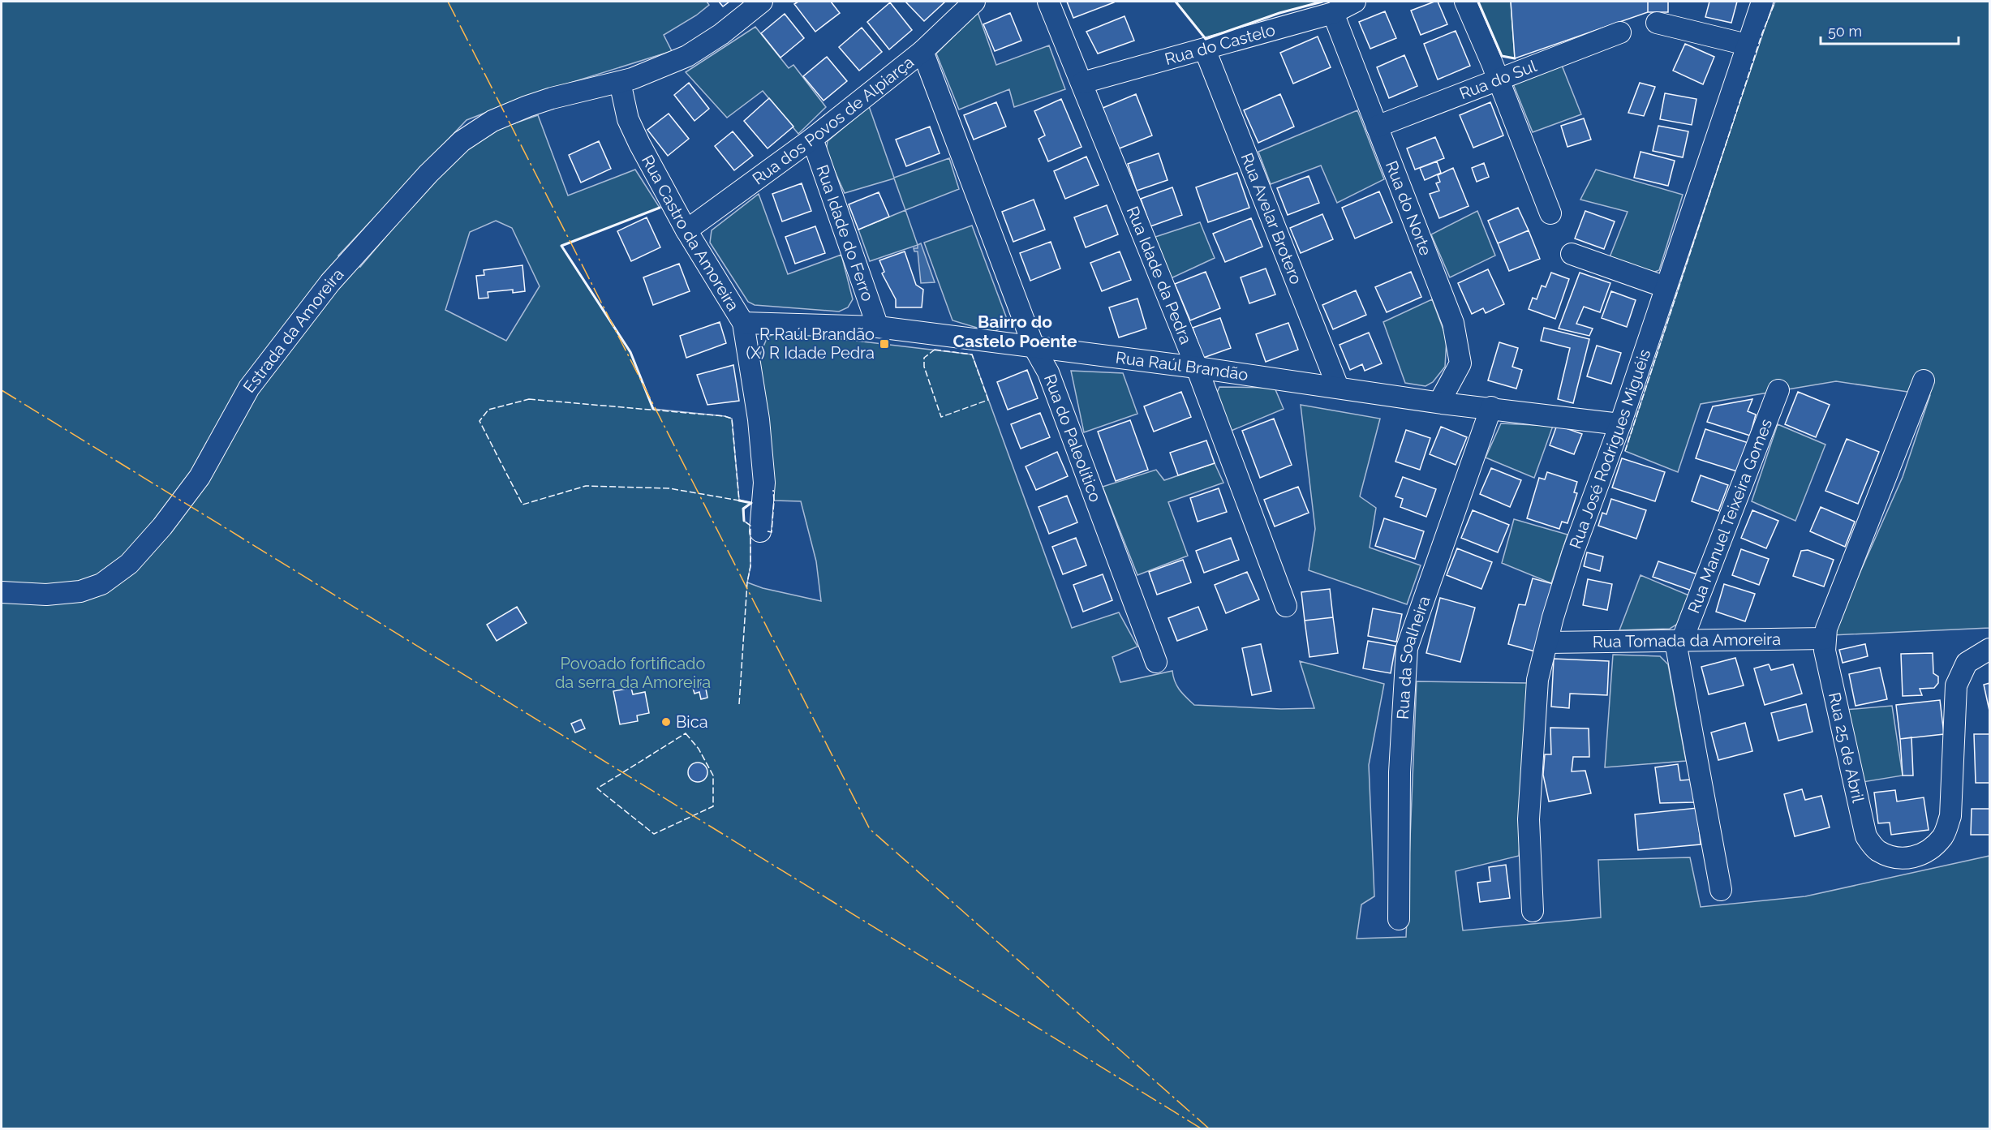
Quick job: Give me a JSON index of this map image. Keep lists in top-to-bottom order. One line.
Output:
{"streets":{"street":["Rua do Castelo","Rua do Sul","Rua dos Povos de Alpiarça","Rua do Norte","Rua Avelar Brotero","Rua Castro da Amoreira","Rua Idade do Ferro","Rua Idade da Pedra","Estrada da Amoreira","Rua Raúl Brandão","Rua do Paleolítico","Rua José Rodrigues Miguéis","Rua Manuel Teixeira Gomes","Rua Tomada da Amoreira","Rua da Soalheira","Rua 25 de Abril"]},"crossings":[["Rua do Castelo","Rua do Norte"],["Rua do Castelo","Rua Avelar Brotero"],["Rua do Castelo","Rua Idade da Pedra"],["Rua do Sul","Rua do Norte"],["Rua dos Povos de Alpiarça","Rua Castro da Amoreira"],["Rua dos Povos de Alpiarça","Rua Idade do Ferro"],["Rua dos Povos de Alpiarça","Rua do Paleolítico"],["Rua do Norte","Rua Raúl Brandão"],["Rua Avelar Brotero","Rua Raúl Brandão"],["Rua Castro da Amoreira","Estrada da Amoreira"],["Rua Castro da Amoreira","Rua Raúl Brandão"],["Rua Idade do Ferro","Rua Raúl Brandão"],["Rua Idade da Pedra","Rua Raúl Brandão"],["Rua Raúl Brandão","Rua do Paleolítico"],["Rua Raúl Brandão","Rua José Rodrigues Miguéis"],["Rua Raúl Brandão","Rua da Soalheira"],["Rua José Rodrigues Miguéis","Rua Tomada da Amoreira"],["Rua Manuel Teixeira Gomes","Rua Tomada da Amoreira"],["Rua Tomada da Amoreira","Rua 25 de Abril"]],"districts":["Bairro do Castelo Poente"],"parks":["Povoado fortificado da serra da Amoreira"],"places":{"transit":["R Raúl Brandão (X) R Idade Pedra"],"other":["Bica"]},"scale_bar":"50 m"}
